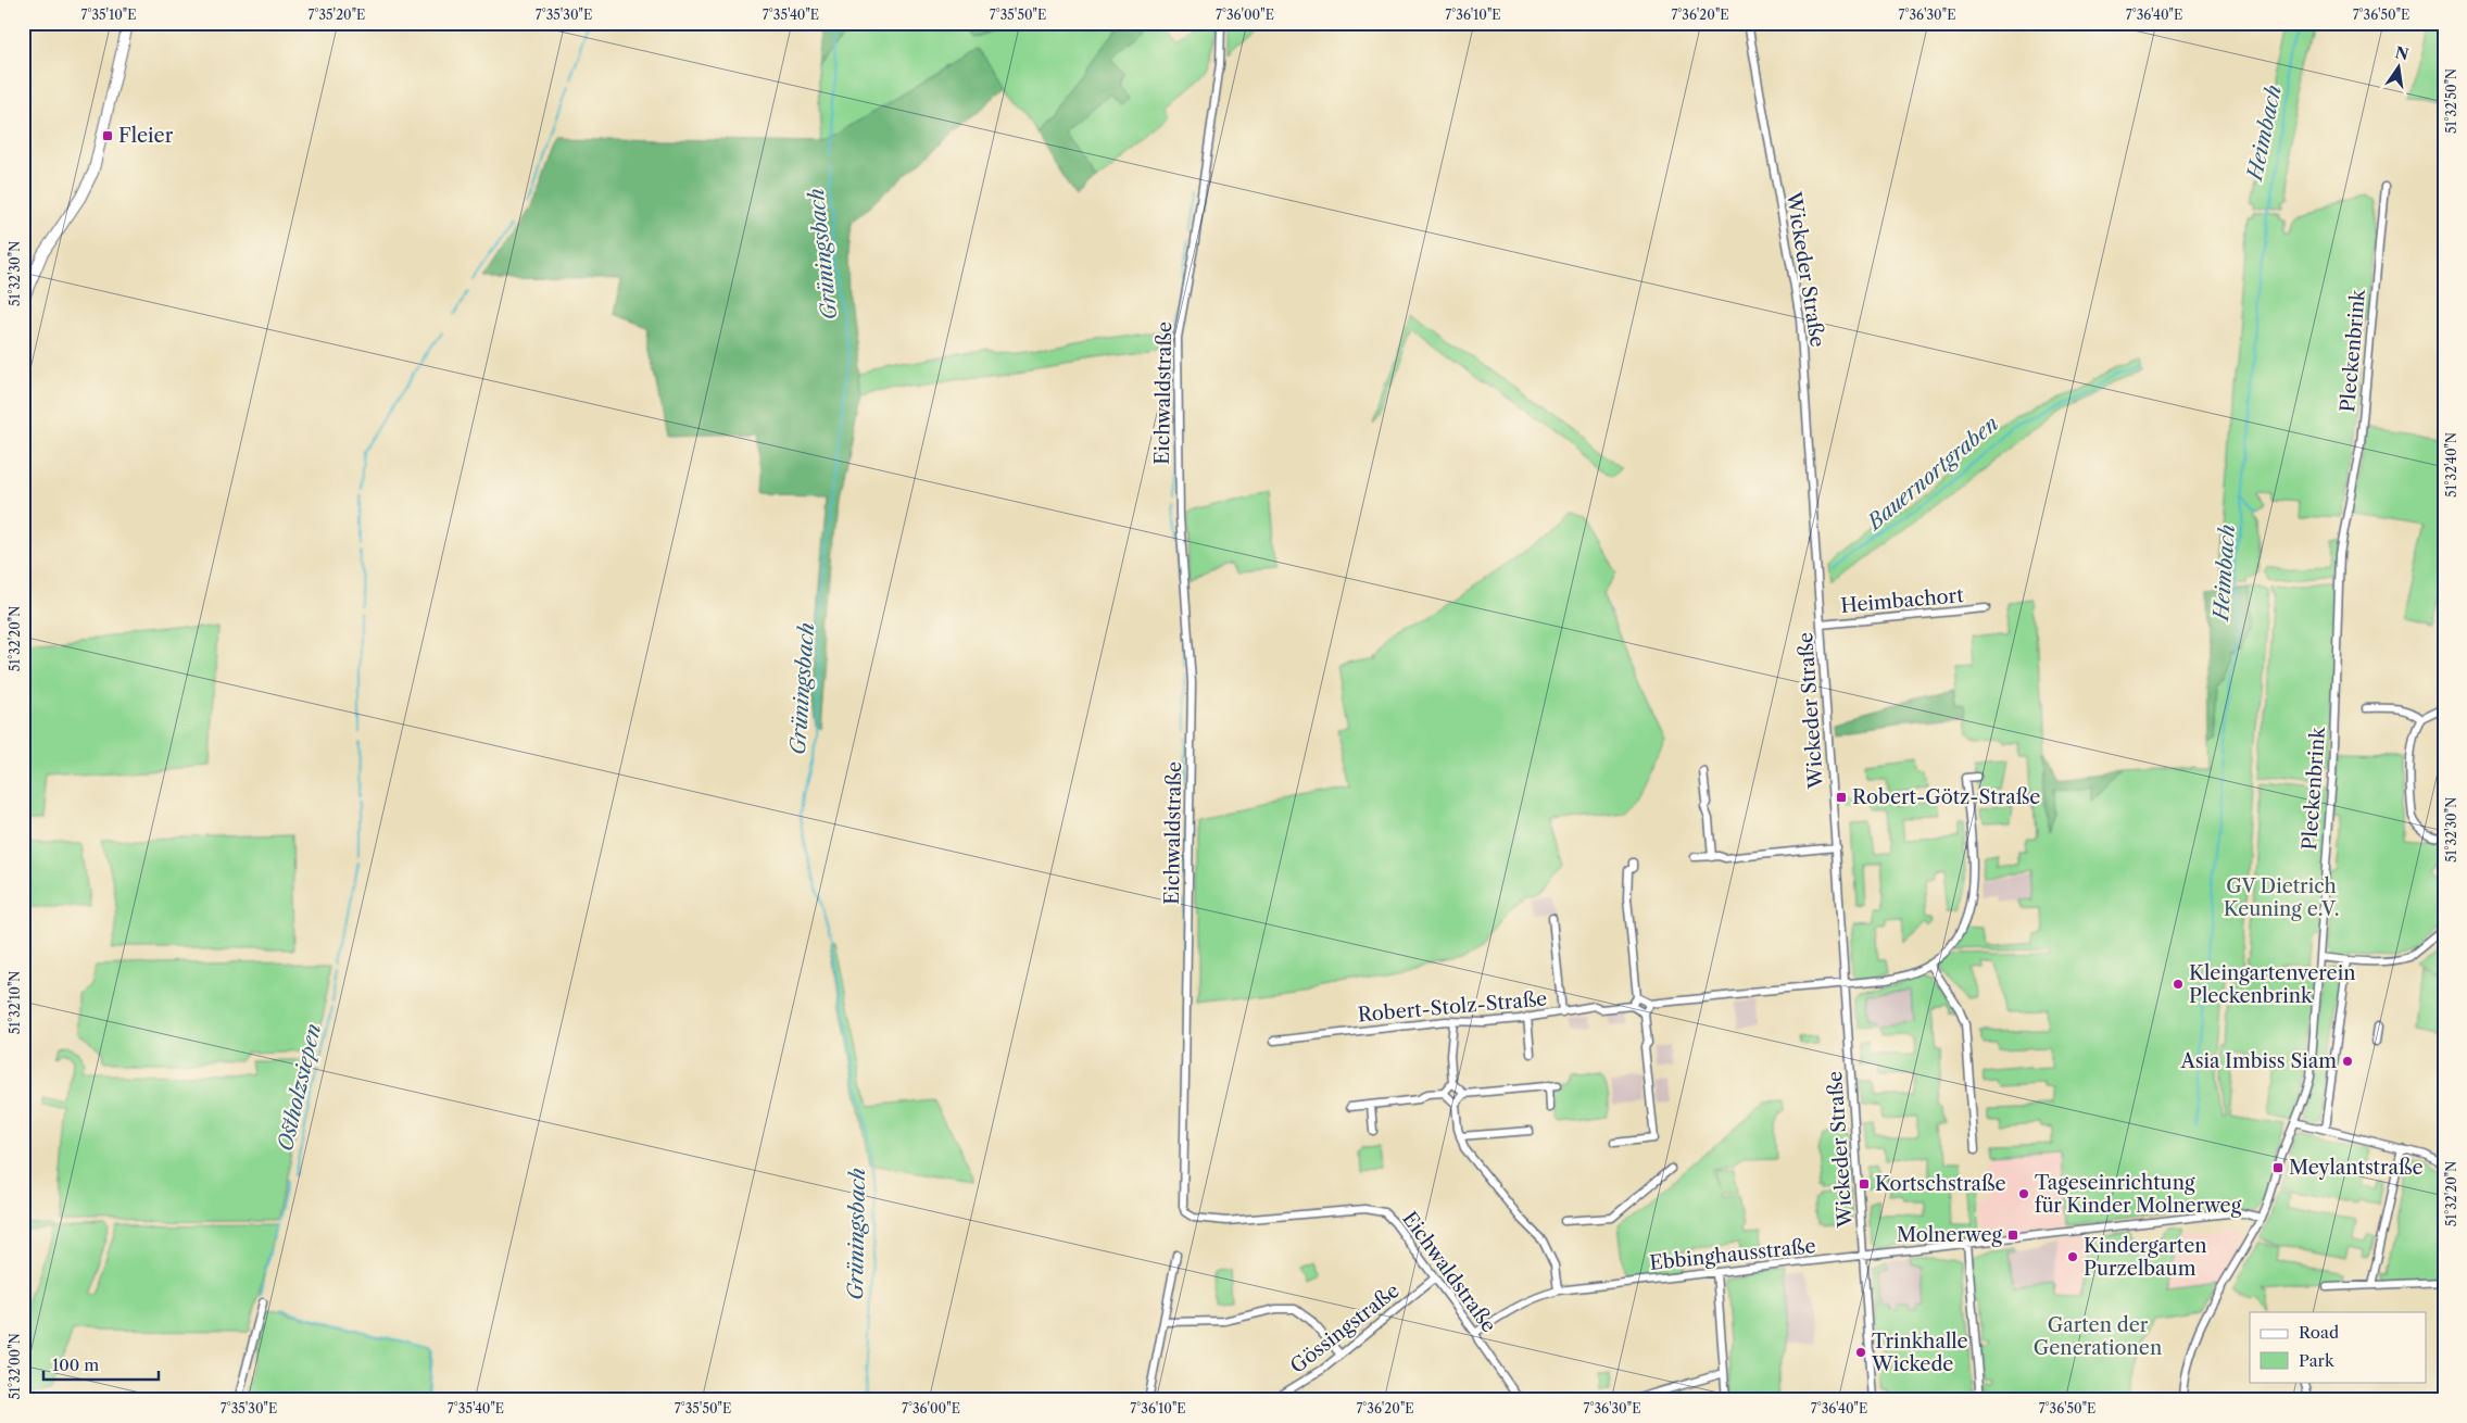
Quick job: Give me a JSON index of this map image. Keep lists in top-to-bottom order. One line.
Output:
{"streets":{"street":["Wickeder Straße","Pleckenbrink","Eichwaldstraße","Heimbachort","Robert-Stolz-Straße","Ebbinghausstraße","Gössingstraße"]},"crossings":[["Wickeder Straße","Heimbachort"],["Wickeder Straße","Ebbinghausstraße"],["Pleckenbrink","Ebbinghausstraße"],["Eichwaldstraße","Ebbinghausstraße"],["Eichwaldstraße","Gössingstraße"]],"water":["Heimbach","Grüningsbach","Bauernortgraben","Ostholzsiepen"],"parks":["GV Dietrich Keuning e.V.","Garten der Generationen"],"places":{"transit":["Fleier","Robert-Götz-Straße","Meylantstraße","Kortschstraße","Molnerweg"],"other":["Kleingartenverein Pleckenbrink","Asia Imbiss Siam","Tageseinrichtung für Kinder Molnerweg","Kindergarten Purzelbaum","Trinkhalle Wickede"]},"legend":["Road","Park"],"scale_bar":"100 m","north":"top","coordinates":["7°35'10\"E","7°35'20\"E","7°35'30\"E","7°35'40\"E","7°35'50\"E","7°36'00\"E","7°36'10\"E","7°36'20\"E","7°36'30\"E","7°36'40\"E","7°36'50\"E","51°32'50\"N","51°32'30\"N","51°32'40\"N","51°32'20\"N","51°32'10\"N","51°32'00\"N"]}
